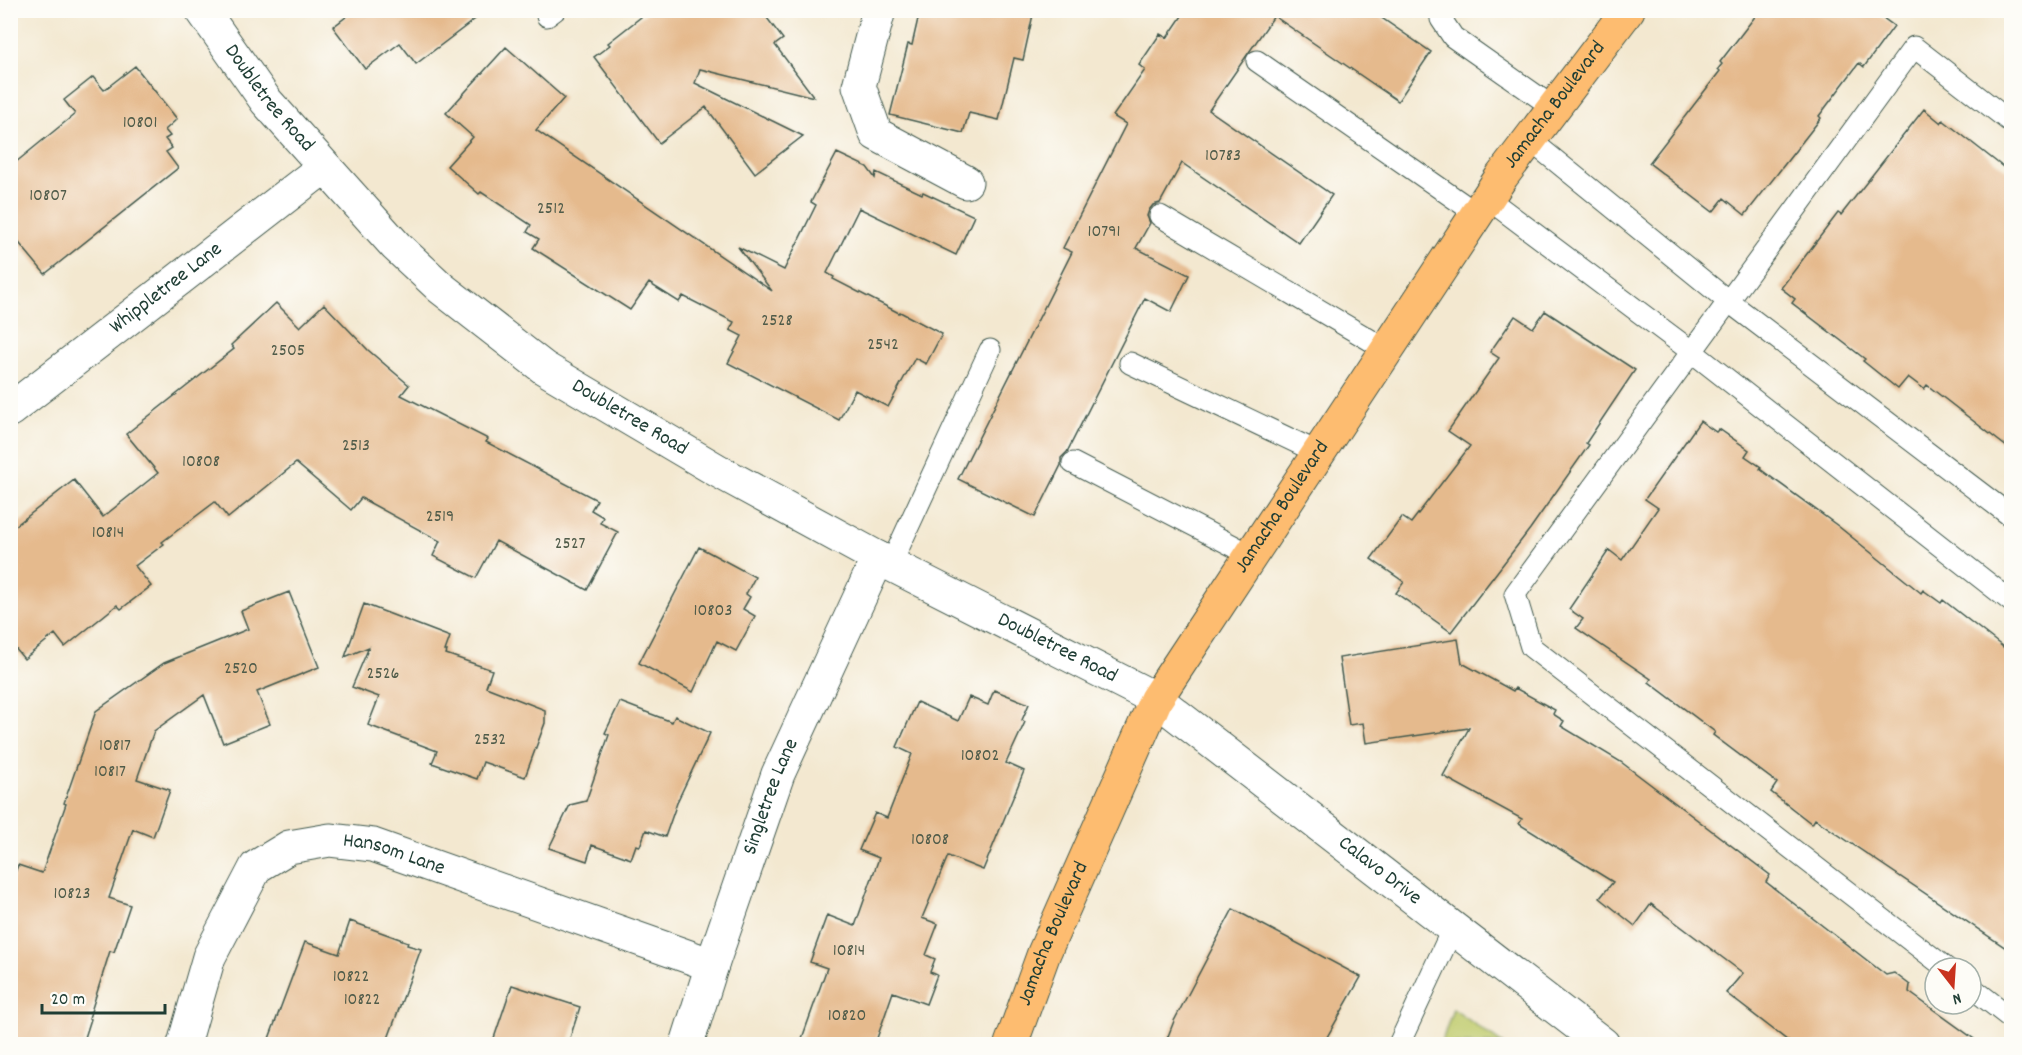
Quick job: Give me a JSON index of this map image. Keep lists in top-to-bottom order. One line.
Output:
{"streets":{"main road":["Jamacha Boulevard"],"street":["Doubletree Road","Whippletree Lane","Singletree Lane","Hansom Lane","Calavo Drive"]},"crossings":[["Doubletree Road","Jamacha Boulevard"],["Doubletree Road","Whippletree Lane"],["Doubletree Road","Singletree Lane"],["Doubletree Road","Calavo Drive"],["Jamacha Boulevard","Calavo Drive"],["Singletree Lane","Hansom Lane"]],"house_numbers":["10801","10783","10807","2512","10791","2528","2542","2505","2513","10808","2519","10814","2527","10803","2520","2526","2532","10817","10802","10817","10808","10823","10814","10822","10822","10820"],"scale_bar":"20 m","north":"bottom"}
